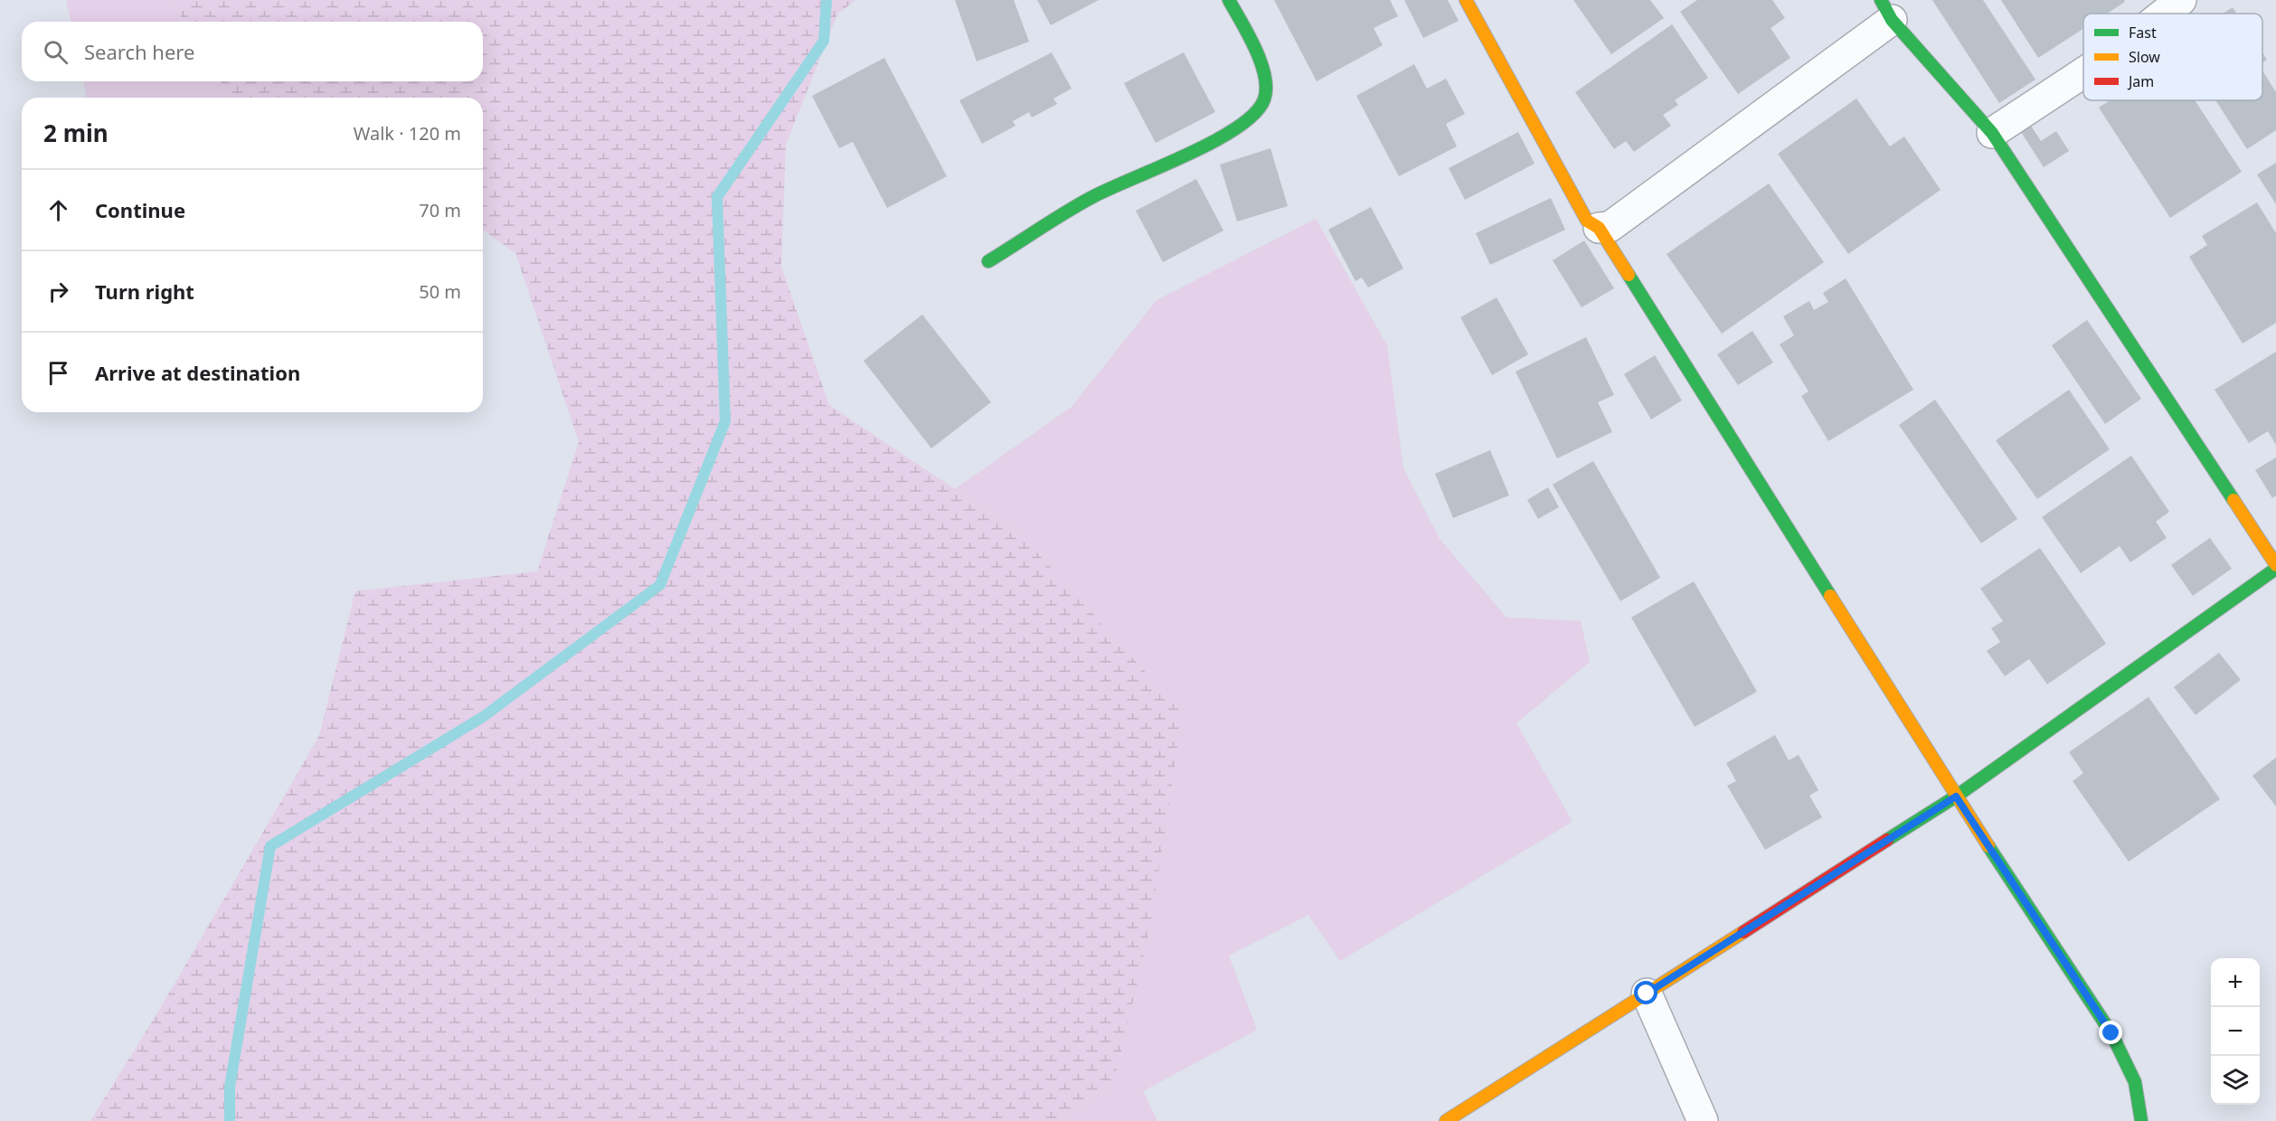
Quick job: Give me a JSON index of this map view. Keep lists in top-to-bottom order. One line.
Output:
{"legend":["Fast","Slow","Jam"],"page":{"search":"Search here","heading":["2 min","Walk · 120 m"],"list":[["Continue","70 m"],["Turn right","50 m"],"Arrive at destination"],"map_buttons":["+","−"]}}
